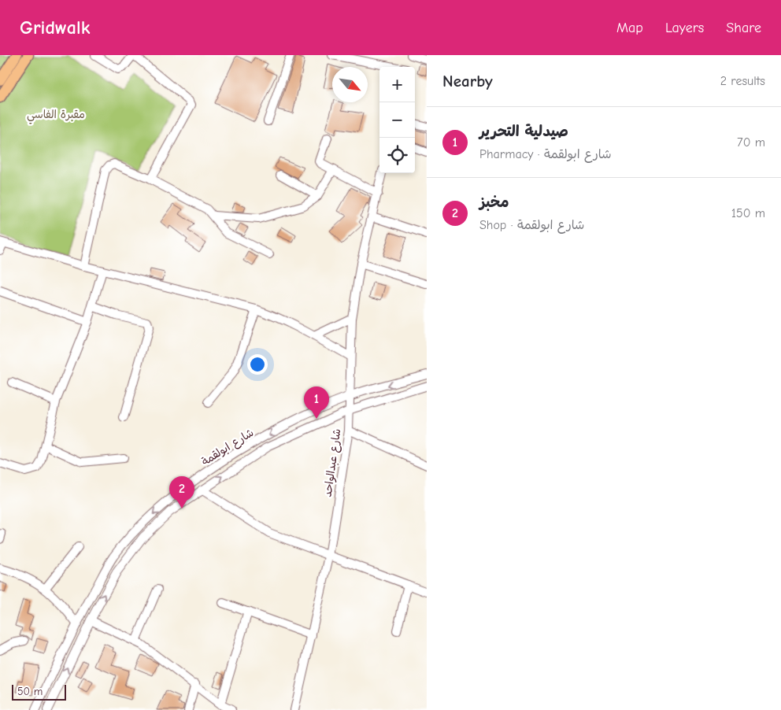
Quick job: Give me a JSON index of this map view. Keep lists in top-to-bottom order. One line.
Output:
{"streets":{"street":["شارع ابولقمة","شارع عبدالواحد"]},"crossings":[["شارع ابولقمة","شارع عبدالواحد"]],"parks":["مقبرة الفاسي"],"scale_bar":"50 m","north":"bottom right","page":{"header":"Gridwalk","nav":["Map","Layers","Share"],"heading":["Nearby","2 results"],"map_buttons":["+","−"],"list":[{"mark":"1","name":"صيدلية التحرير","note":"Pharmacy · شارع ابولقمة","value":"70 m"},{"mark":"2","name":"مخبز","note":"Shop · شارع ابولقمة","value":"150 m"}],"pins":["1","2"],"scale":"50 m"}}
